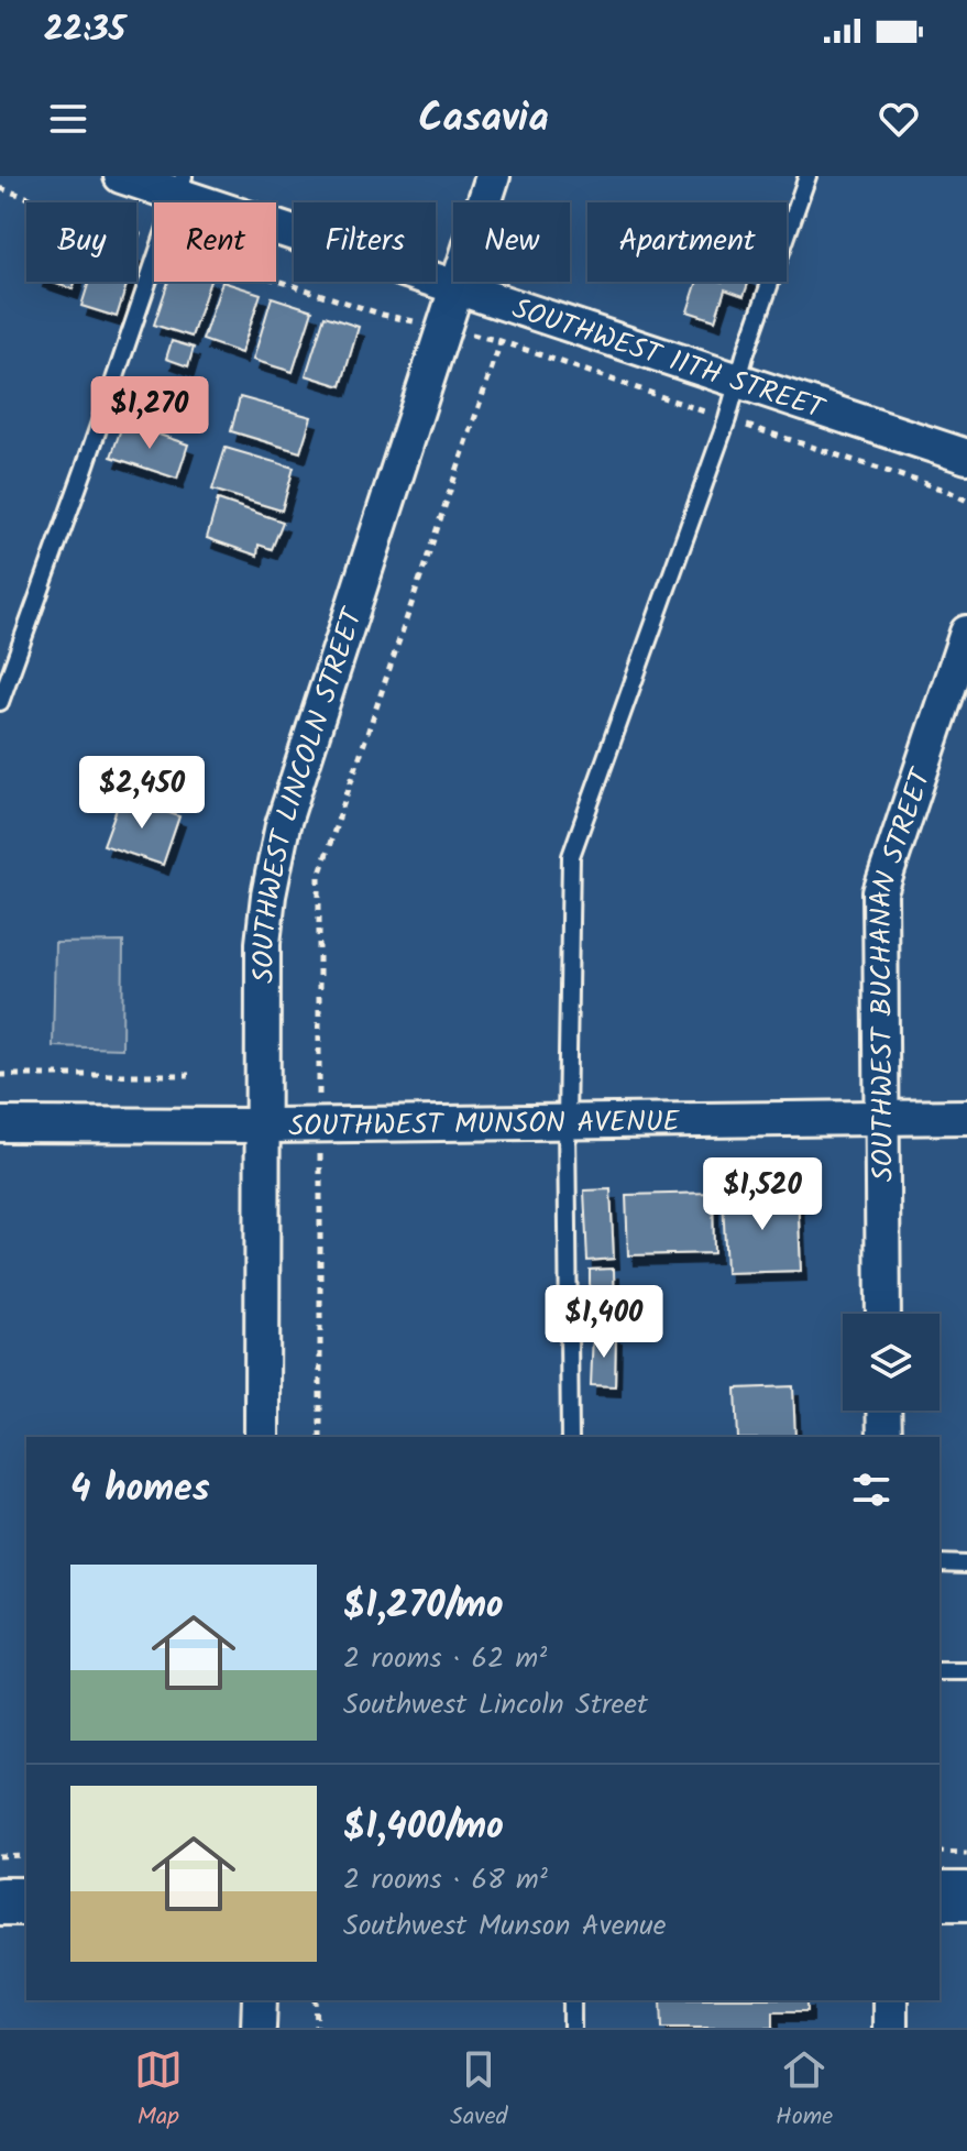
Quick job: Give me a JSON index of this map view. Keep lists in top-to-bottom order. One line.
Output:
{"streets":{"street":["SOUTHWEST 11TH STREET","SOUTHWEST LINCOLN STREET","SOUTHWEST BUCHANAN STREET","SOUTHWEST MUNSON AVENUE"]},"crossings":[["SOUTHWEST 11TH STREET","SOUTHWEST LINCOLN STREET"],["SOUTHWEST LINCOLN STREET","SOUTHWEST MUNSON AVENUE"],["SOUTHWEST BUCHANAN STREET","SOUTHWEST MUNSON AVENUE"]],"page":{"status":"22:35","header":"Casavia","chip":["Buy","Rent","Filters","New","Apartment"],"price":["$1,270","$2,450","$1,520","$1,400"],"heading":"4 homes","list":[{"name":"$1,270/mo","note":"2 rooms · 62 m² · Southwest Lincoln Street"},{"name":"$1,400/mo","note":"2 rooms · 68 m² · Southwest Munson Avenue"}],"tabs":["Map","Saved","Home"]}}
